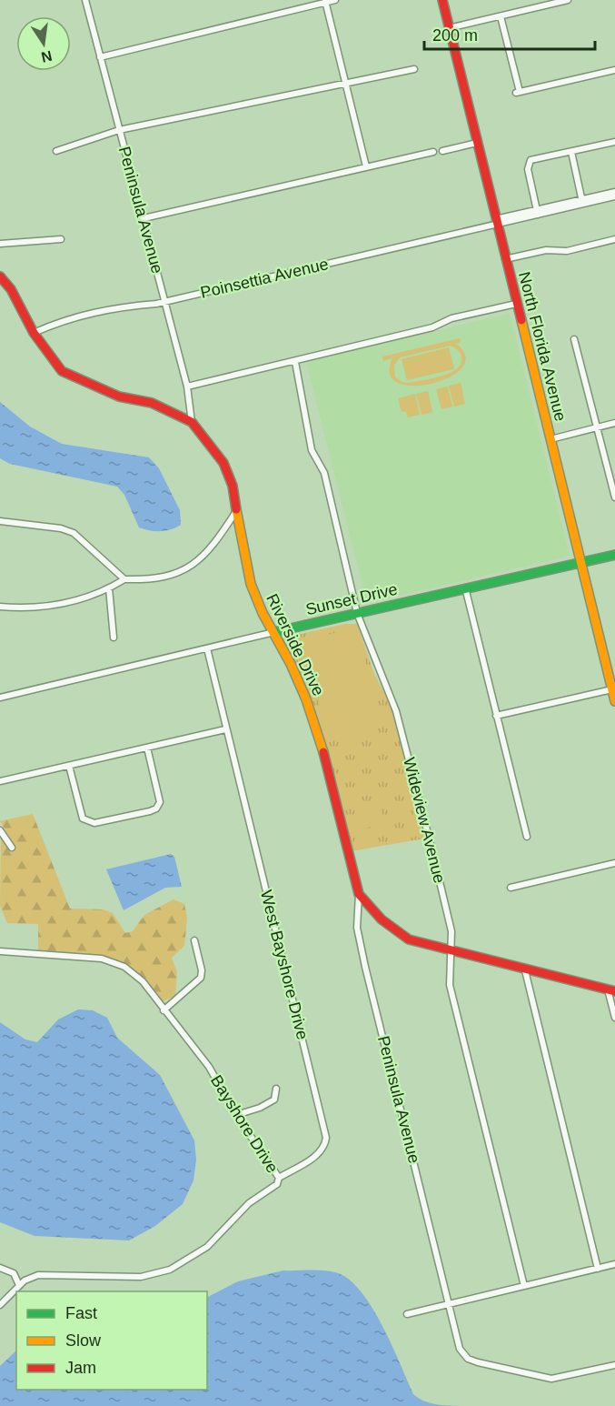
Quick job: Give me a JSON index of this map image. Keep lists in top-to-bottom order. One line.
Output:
{"streets":{"street":["Peninsula Avenue","Poinsettia Avenue","North Florida Avenue","Sunset Drive","Riverside Drive","Wideview Avenue","West Bayshore Drive","Bayshore Drive"]},"crossings":[["Peninsula Avenue","Poinsettia Avenue"],["Peninsula Avenue","Riverside Drive"],["Poinsettia Avenue","North Florida Avenue"],["Poinsettia Avenue","Riverside Drive"],["North Florida Avenue","Sunset Drive"],["Sunset Drive","Riverside Drive"],["Sunset Drive","Wideview Avenue"],["Sunset Drive","West Bayshore Drive"],["Riverside Drive","Wideview Avenue"],["West Bayshore Drive","Bayshore Drive"]],"legend":["Fast","Slow","Jam"],"scale_bar":"200 m","north":"bottom"}
